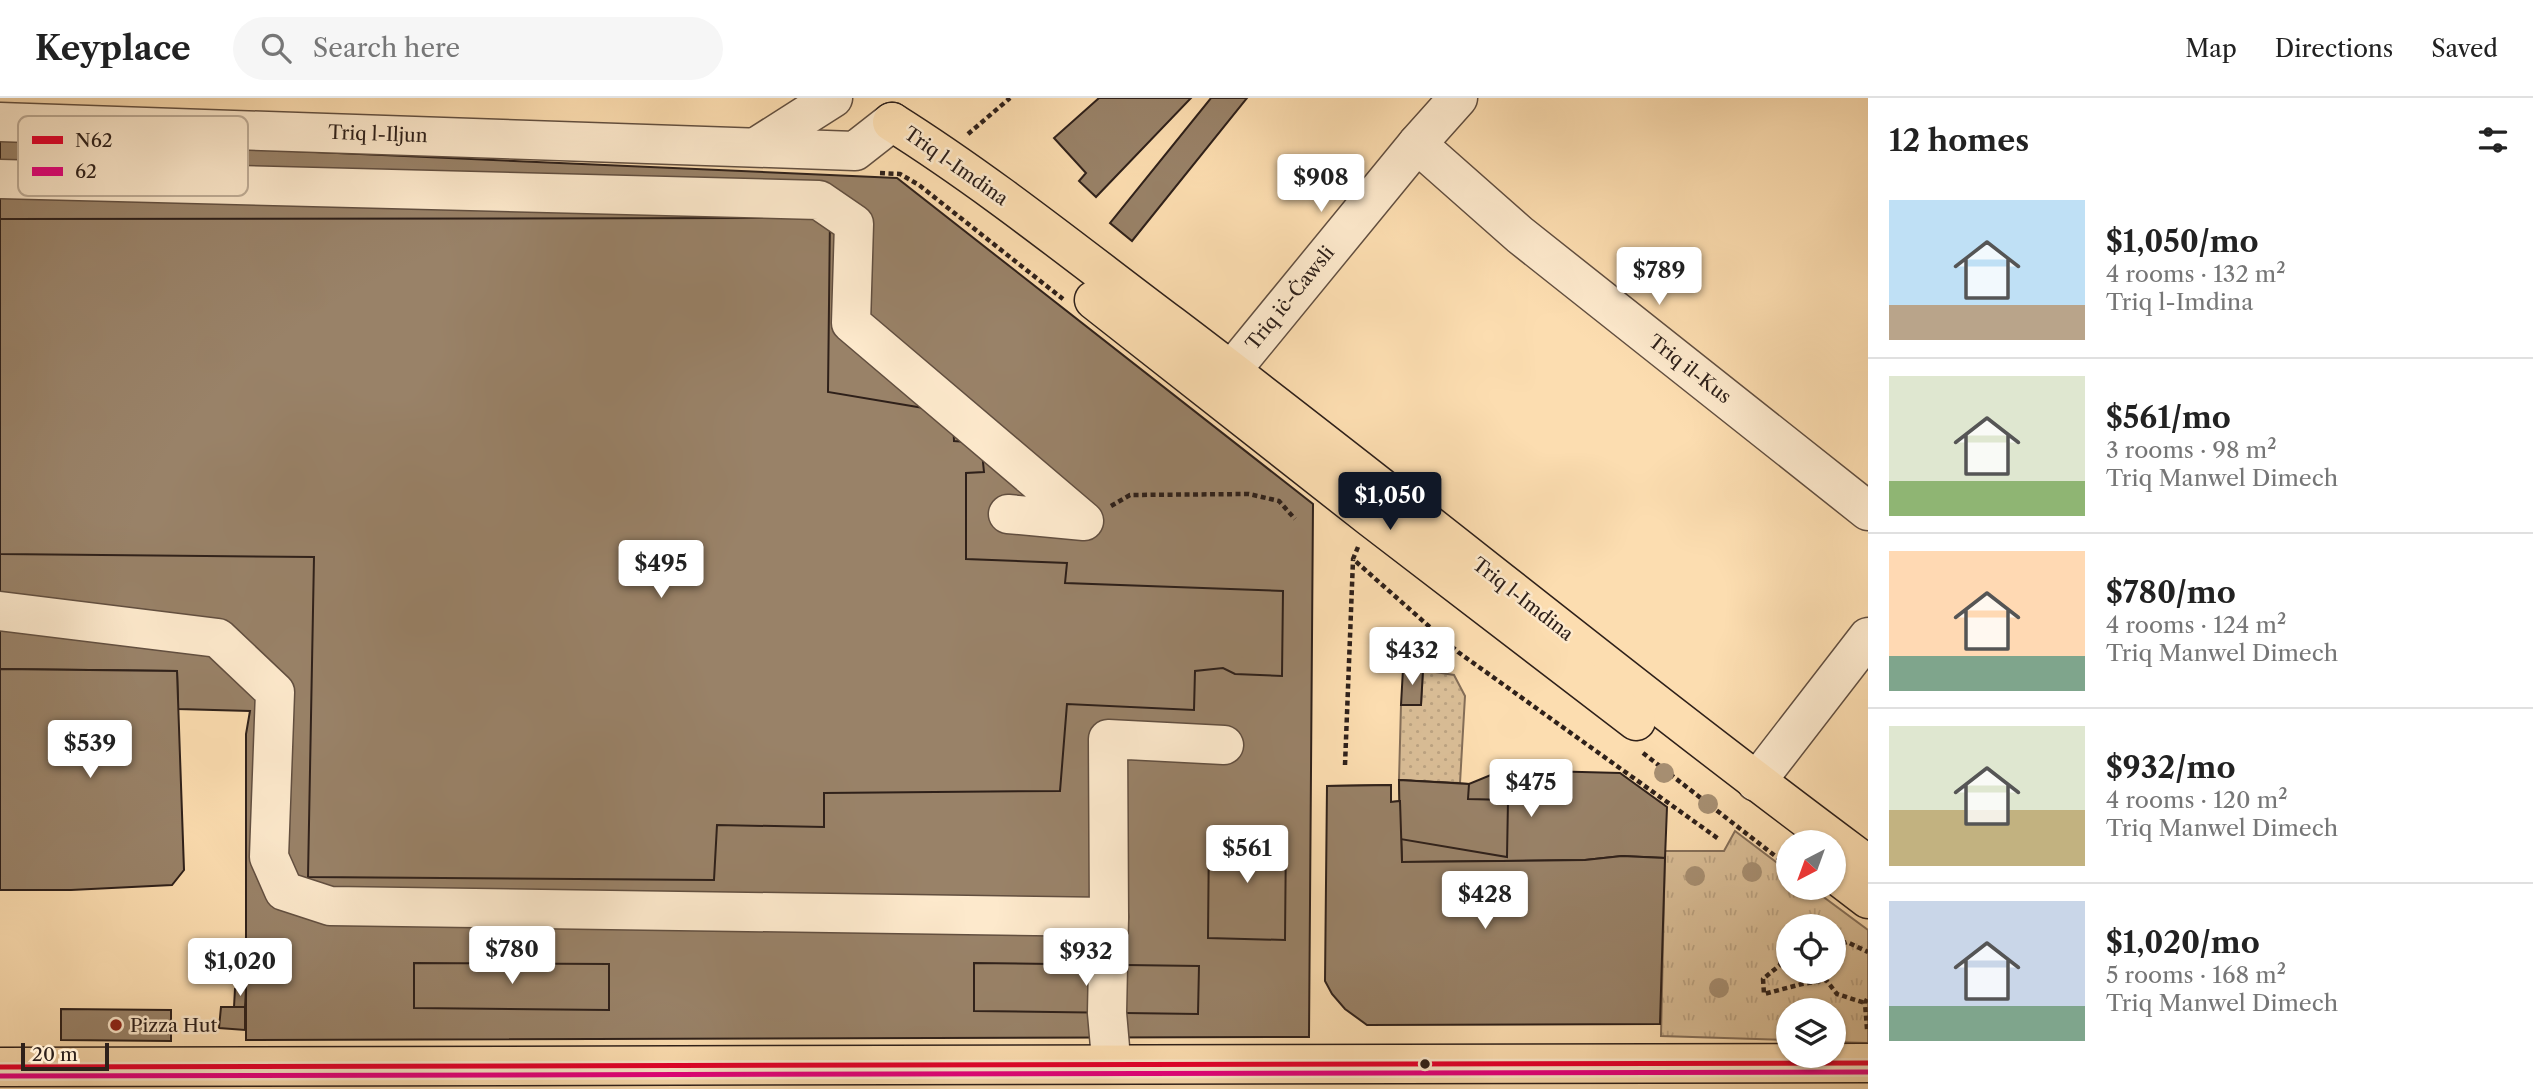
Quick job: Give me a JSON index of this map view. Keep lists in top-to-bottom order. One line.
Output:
{"streets":{"main road":["Triq l-Imdina"],"street":["Triq l-Iljun","Triq iċ-Ċawsli","Triq il-Kus"]},"crossings":[["Triq l-Iljun","Triq l-Imdina"],["Triq l-Imdina","Triq iċ-Ċawsli"],["Triq iċ-Ċawsli","Triq il-Kus"]],"places":["Pizza Hut"],"lines":["transit line N62","transit line 62"],"legend":["N62","62"],"scale_bar":"20 m","north":"bottom left","page":{"header":"Keyplace","search":"Search here","nav":["Map","Directions","Saved"],"heading":"12 homes","price":["$908","$789","$1,050","$495","$432","$539","$475","$561","$428","$780","$932","$1,020"],"list":[{"name":"$1,050/mo","note":"4 rooms · 132 m² · Triq l-Imdina"},{"name":"$561/mo","note":"3 rooms · 98 m² · Triq Manwel Dimech"},{"name":"$780/mo","note":"4 rooms · 124 m² · Triq Manwel Dimech"},{"name":"$932/mo","note":"4 rooms · 120 m² · Triq Manwel Dimech"},{"name":"$1,020/mo","note":"5 rooms · 168 m² · Triq Manwel Dimech"}],"scale":"20 m"}}
